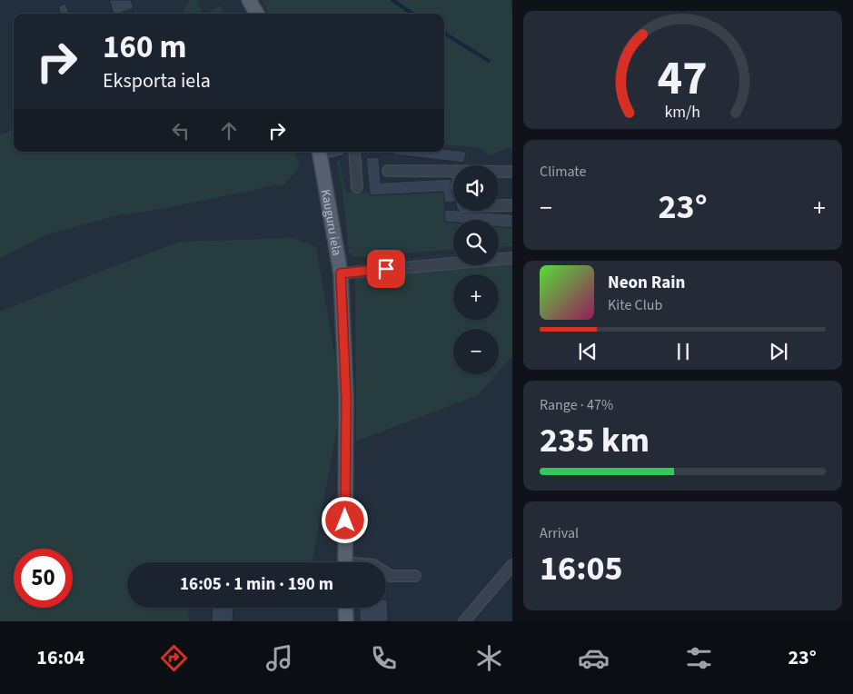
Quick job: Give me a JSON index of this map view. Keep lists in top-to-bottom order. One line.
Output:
{"streets":{"main road":["Kauguru iela"]},"page":{"turn":["160 m","Eksporta iela"],"tile":["Climate",["Range · 47%","235 km"],["Arrival","16:05"]],"map_buttons":["+","−"],"heat":["−","23°","+"],"song":["Neon Rain","Kite Club"],"limit":"50","trip":"16:05 · 1 min · 190 m","tabs":["16:04","23°"],"gauge":["47","km/h"]}}
